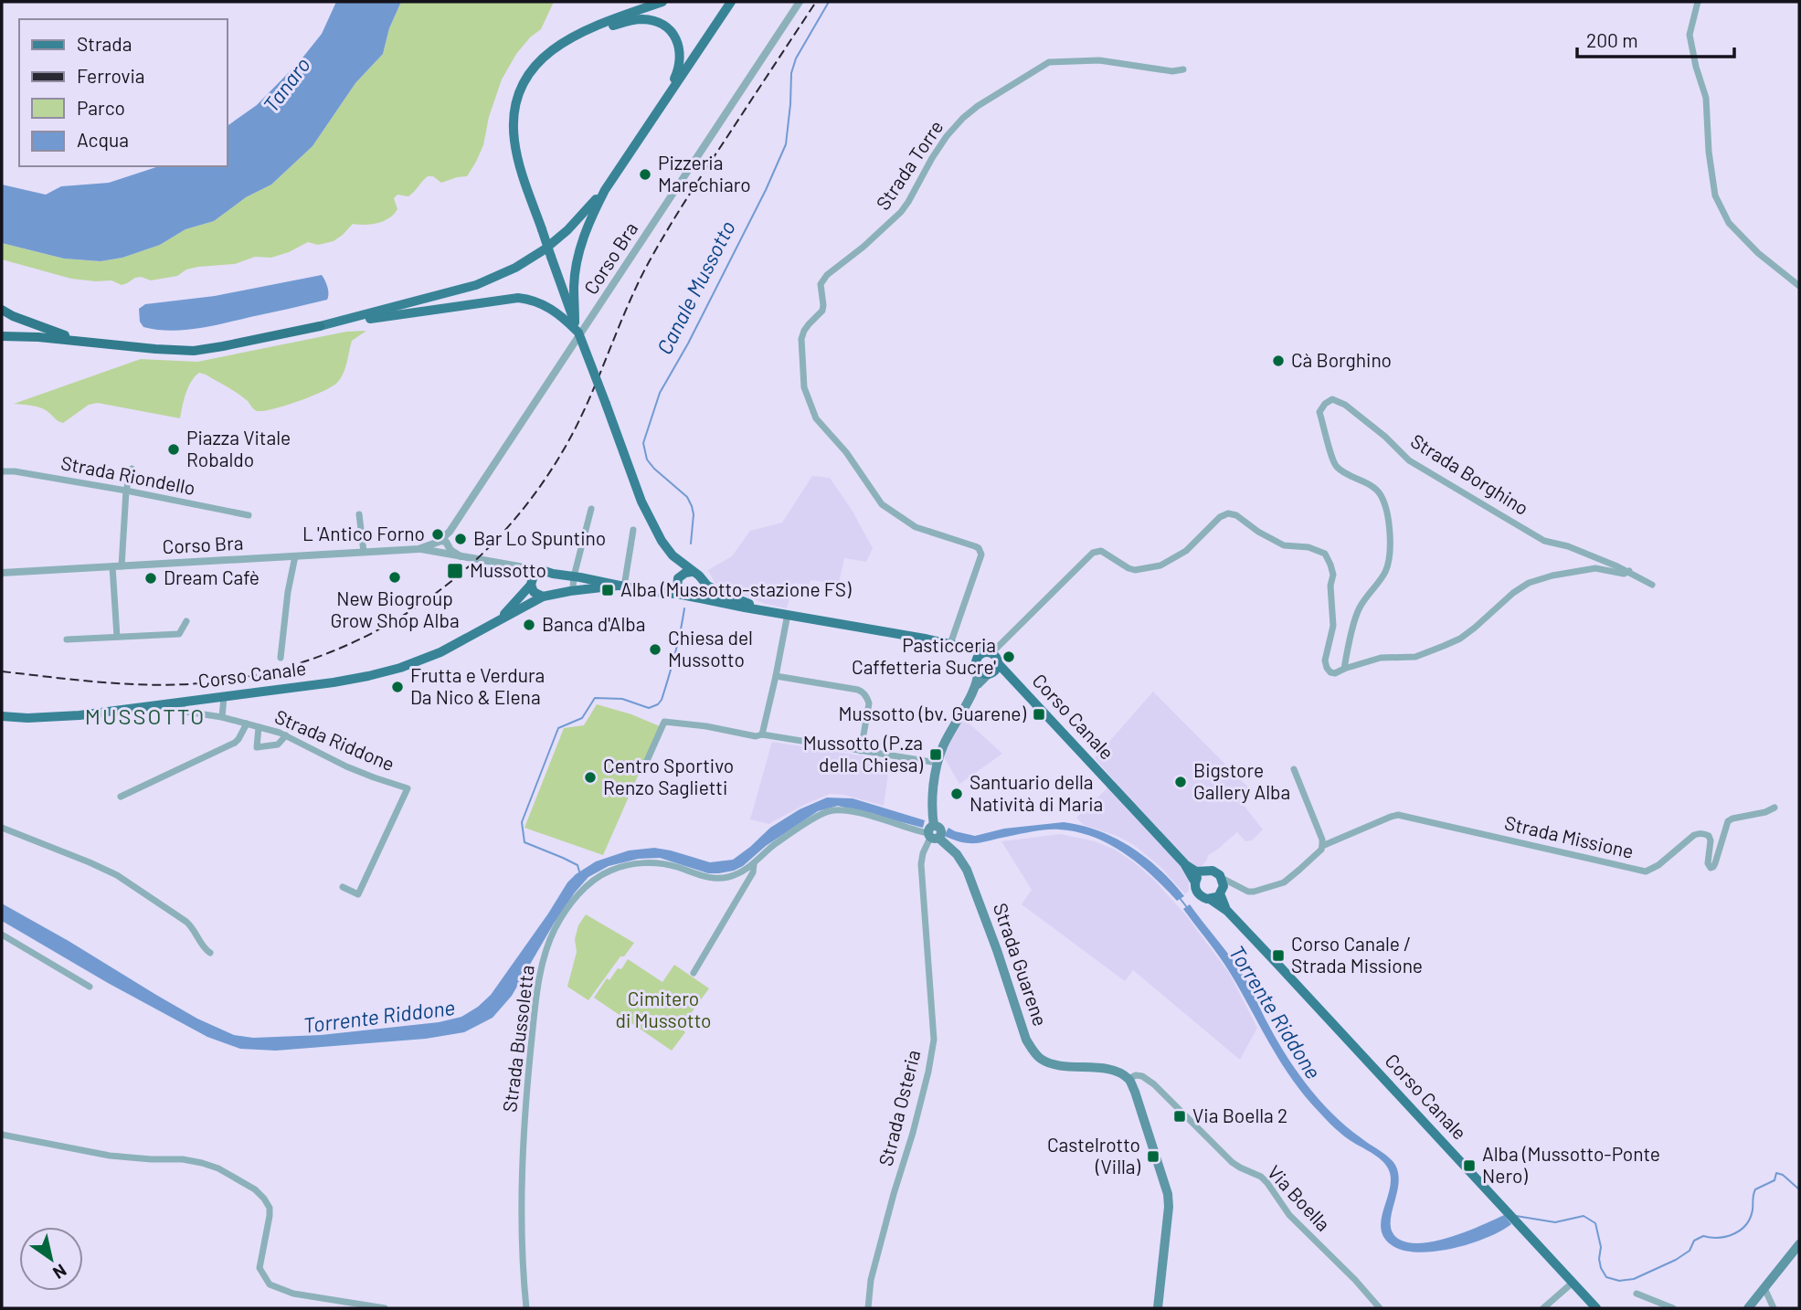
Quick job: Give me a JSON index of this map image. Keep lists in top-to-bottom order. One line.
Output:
{"streets":{"main road":["Corso Canale","Strada Guarene"],"street":["Strada Torre","Corso Bra","Strada Borghino","Strada Riondello","Strada Riddone","Strada Missione","Strada Bussoletta","Strada Osteria","Via Boella"]},"crossings":[["Strada Torre","Corso Canale"],["Corso Canale","Strada Riddone"],["Corso Canale","Strada Missione"],["Strada Guarene","Strada Bussoletta"],["Strada Guarene","Strada Osteria"],["Strada Guarene","Via Boella"],["Strada Bussoletta","Strada Osteria"]],"districts":["MUSSOTTO"],"water":["Tanaro","Canale Mussotto","Torrente Riddone"],"parks":["Cimitero di Mussotto"],"places":{"other":["Pizzeria Marechiaro","Cà Borghino","Piazza Vitale Robaldo","L 'Antico Forno","Bar Lo Spuntino","New Biogroup Grow Shop Alba","Dream Cafè","Banca d'Alba","Chiesa del Mussotto","Pasticceria Caffetteria Sucre'","Frutta e Verdura Da Nico & Elena","Centro Sportivo Renzo Saglietti","Bigstore Gallery Alba","Santuario della Natività di Maria"],"transit":["Mussotto","Alba (Mussotto-stazione FS)","Mussotto (bv. Guarene)","Mussotto (P.za della Chiesa)","Corso Canale / Strada Missione","Via Boella 2","Castelrotto (Villa)","Alba (Mussotto-Ponte Nero)"]},"legend":["Strada","Ferrovia","Parco","Acqua"],"scale_bar":"200 m","north":"bottom right"}
